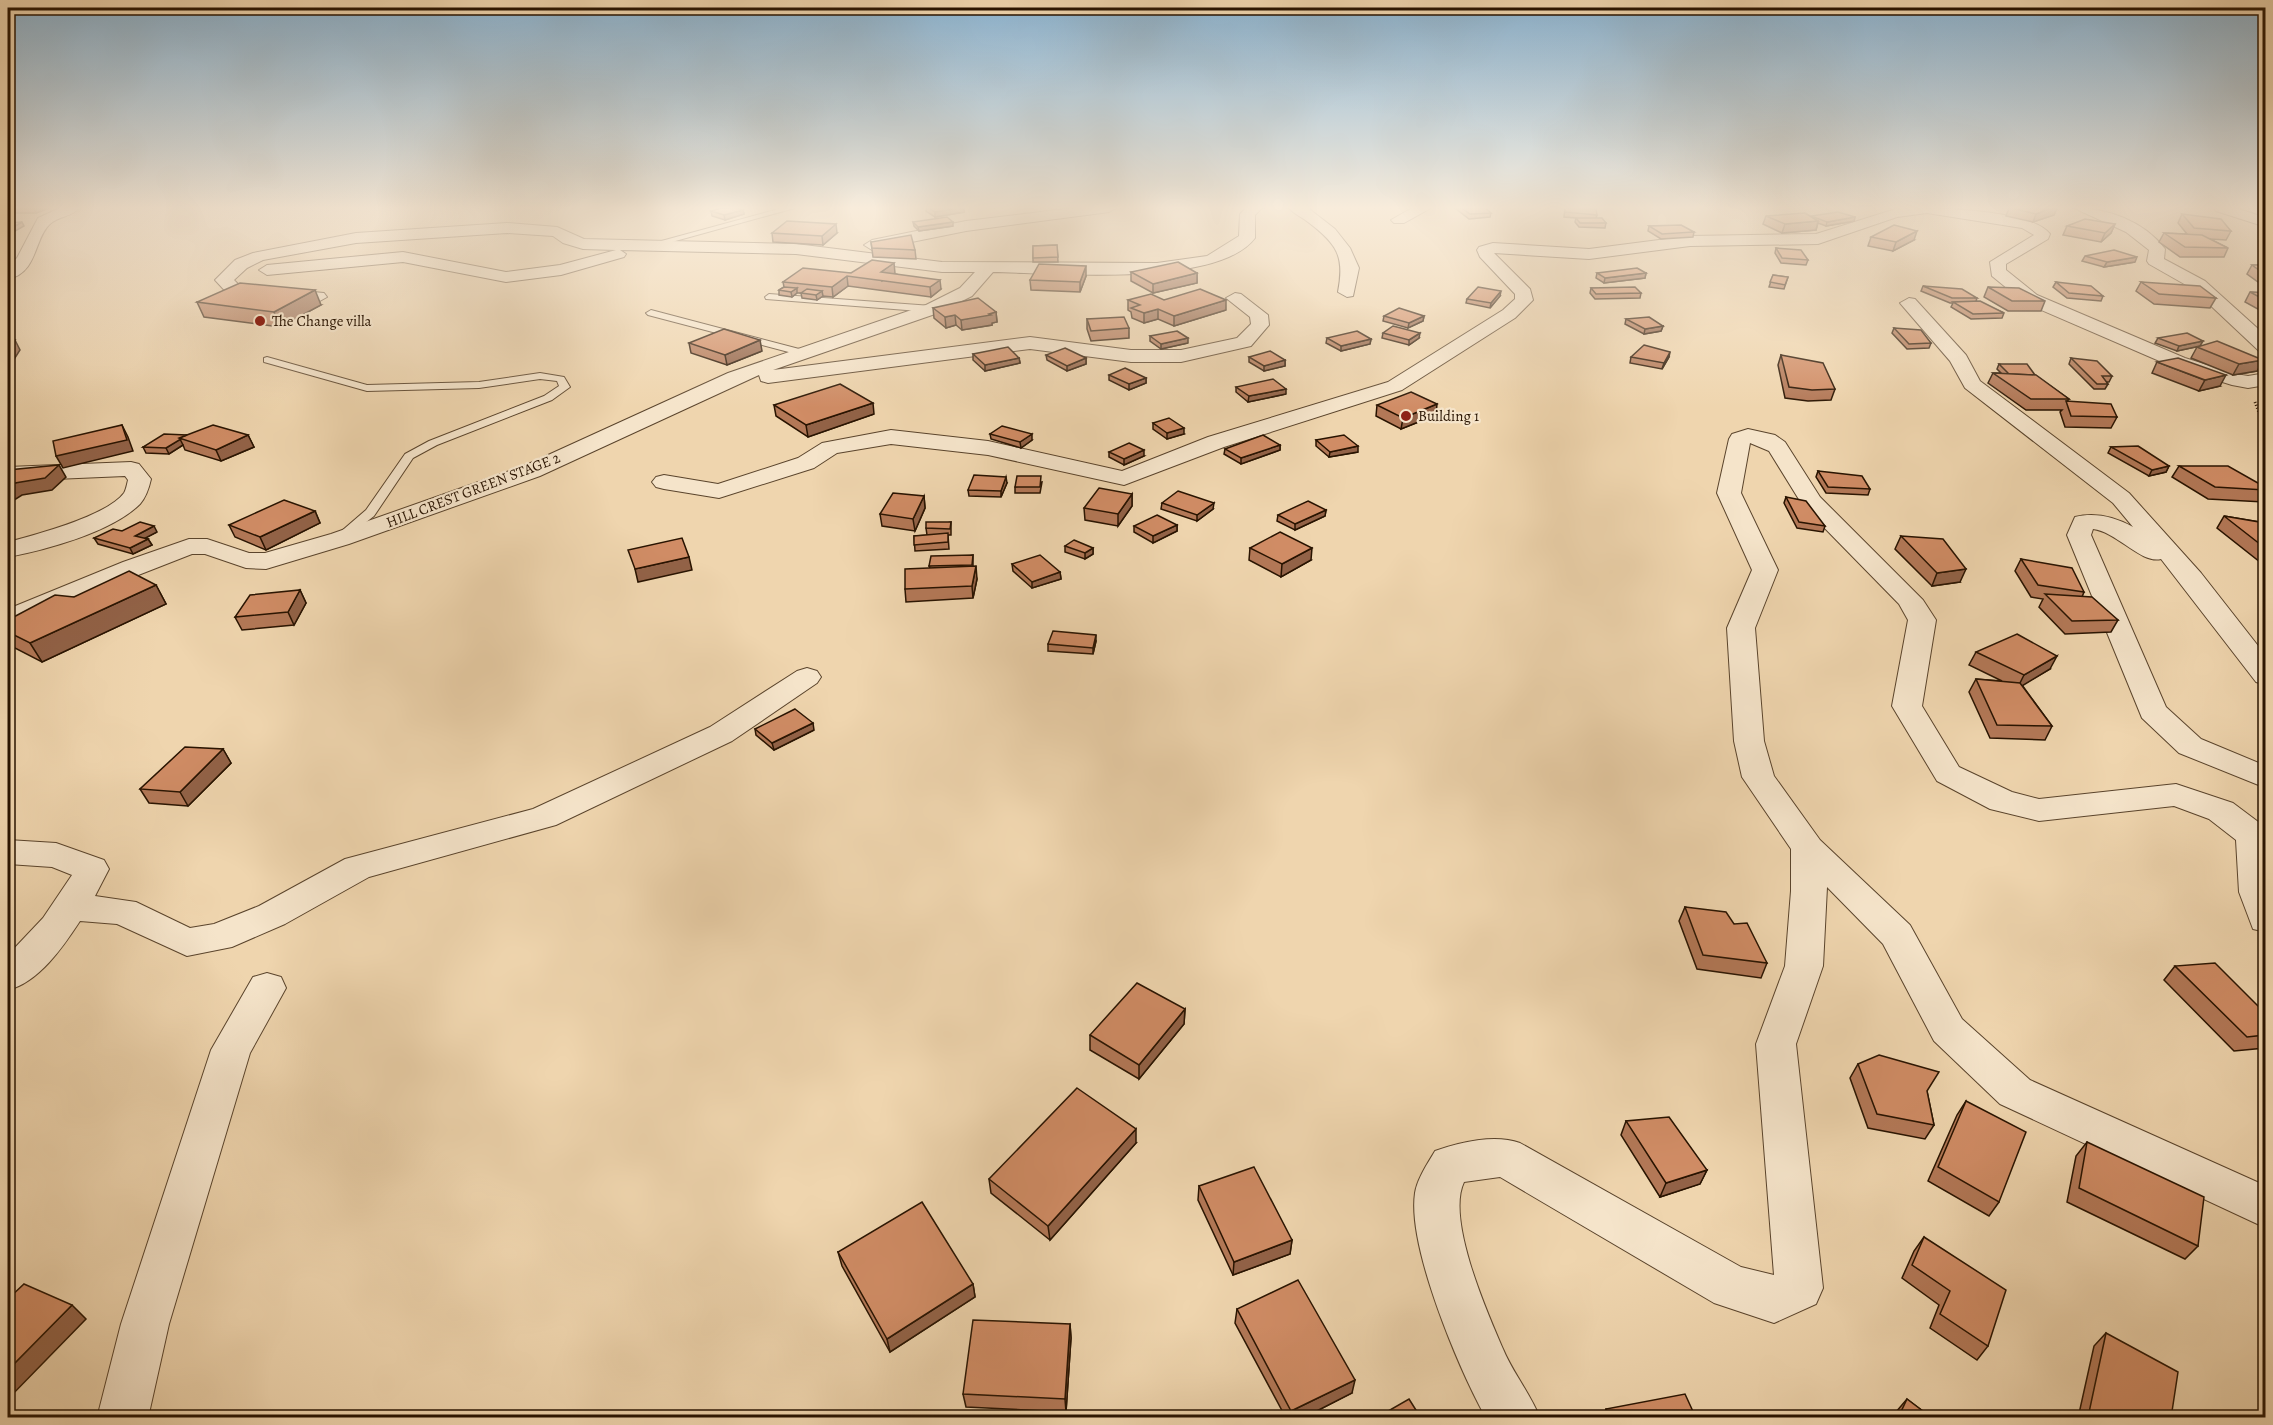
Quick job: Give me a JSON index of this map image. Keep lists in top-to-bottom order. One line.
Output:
{"streets":{"street":["HILL CREST GREEN STAGE 2"]},"places":["The Change villa","Building 1"]}
